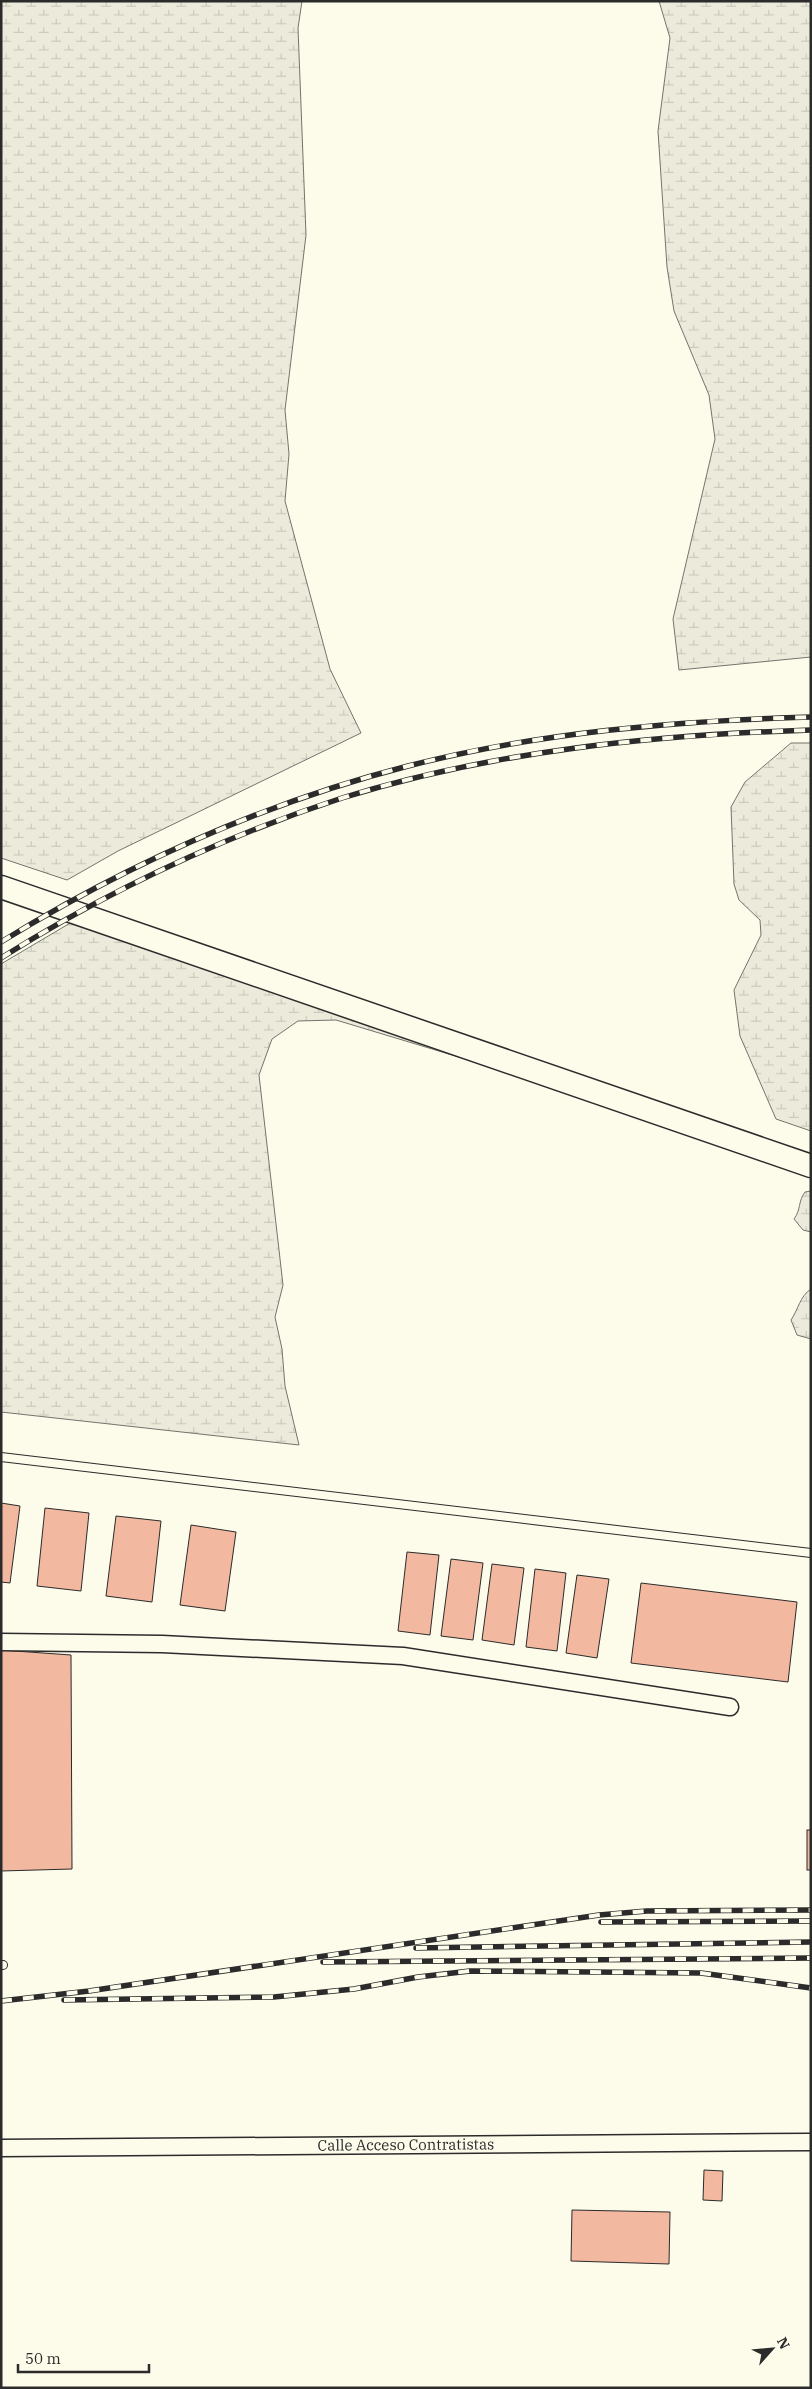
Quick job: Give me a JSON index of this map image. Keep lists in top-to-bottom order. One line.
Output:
{"streets":{"street":["Calle Acceso Contratistas"]},"scale_bar":"50 m","north":"top right"}
